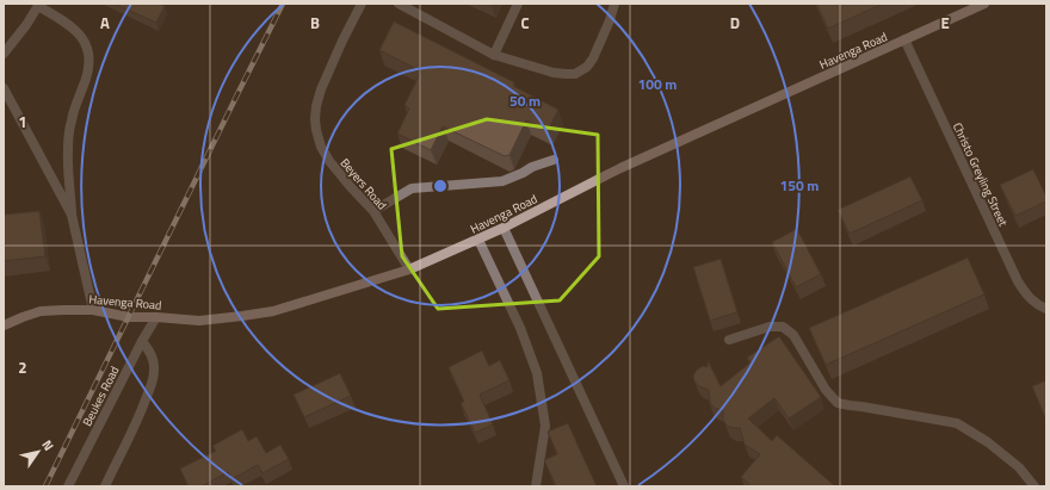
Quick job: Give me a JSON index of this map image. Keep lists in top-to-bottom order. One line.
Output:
{"streets":{"street":["Havenga Road","Christo Greyling Street","Beyers Road","Beukes Road"]},"crossings":[["Havenga Road","Christo Greyling Street"],["Havenga Road","Beyers Road"],["Havenga Road","Beukes Road"]],"north":"top right","grid":{"columns":["A","B","C","D","E"],"rows":["1","2"]},"rings":["100 m","50 m","150 m"]}
